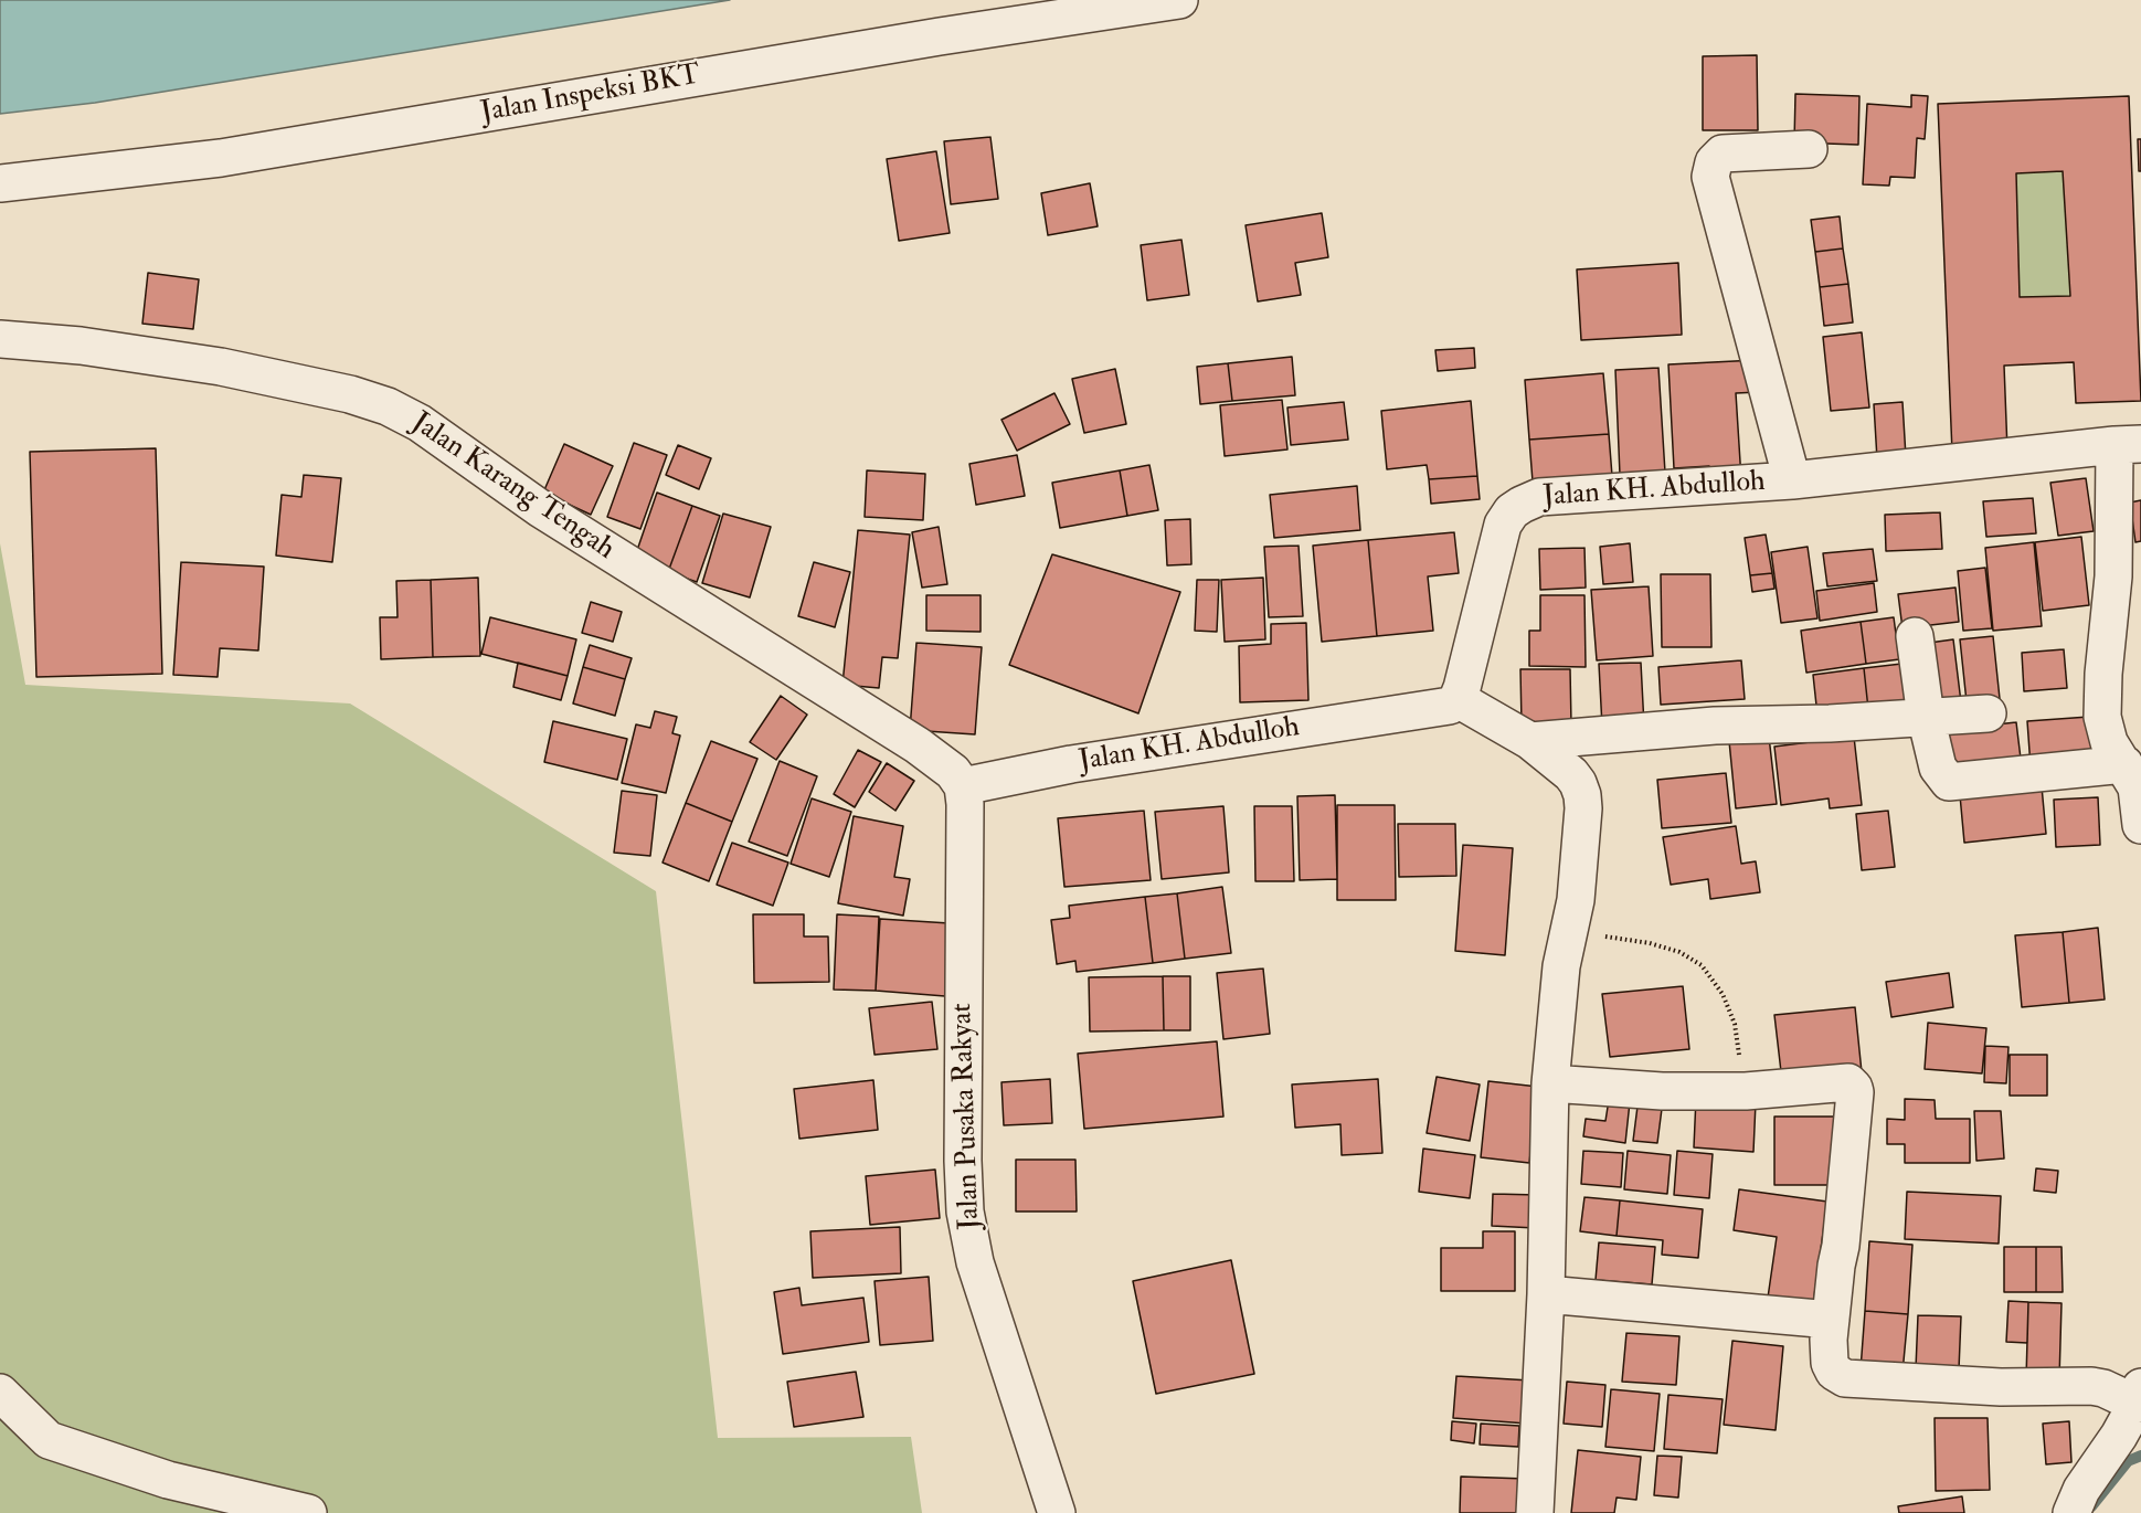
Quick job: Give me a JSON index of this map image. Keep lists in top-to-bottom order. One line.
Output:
{"streets":{"street":["Jalan Inspeksi BKT","Jalan Karang Tengah","Jalan KH. Abdulloh","Jalan Pusaka Rakyat"]},"crossings":[["Jalan Karang Tengah","Jalan KH. Abdulloh"],["Jalan Karang Tengah","Jalan Pusaka Rakyat"],["Jalan KH. Abdulloh","Jalan Pusaka Rakyat"]]}
